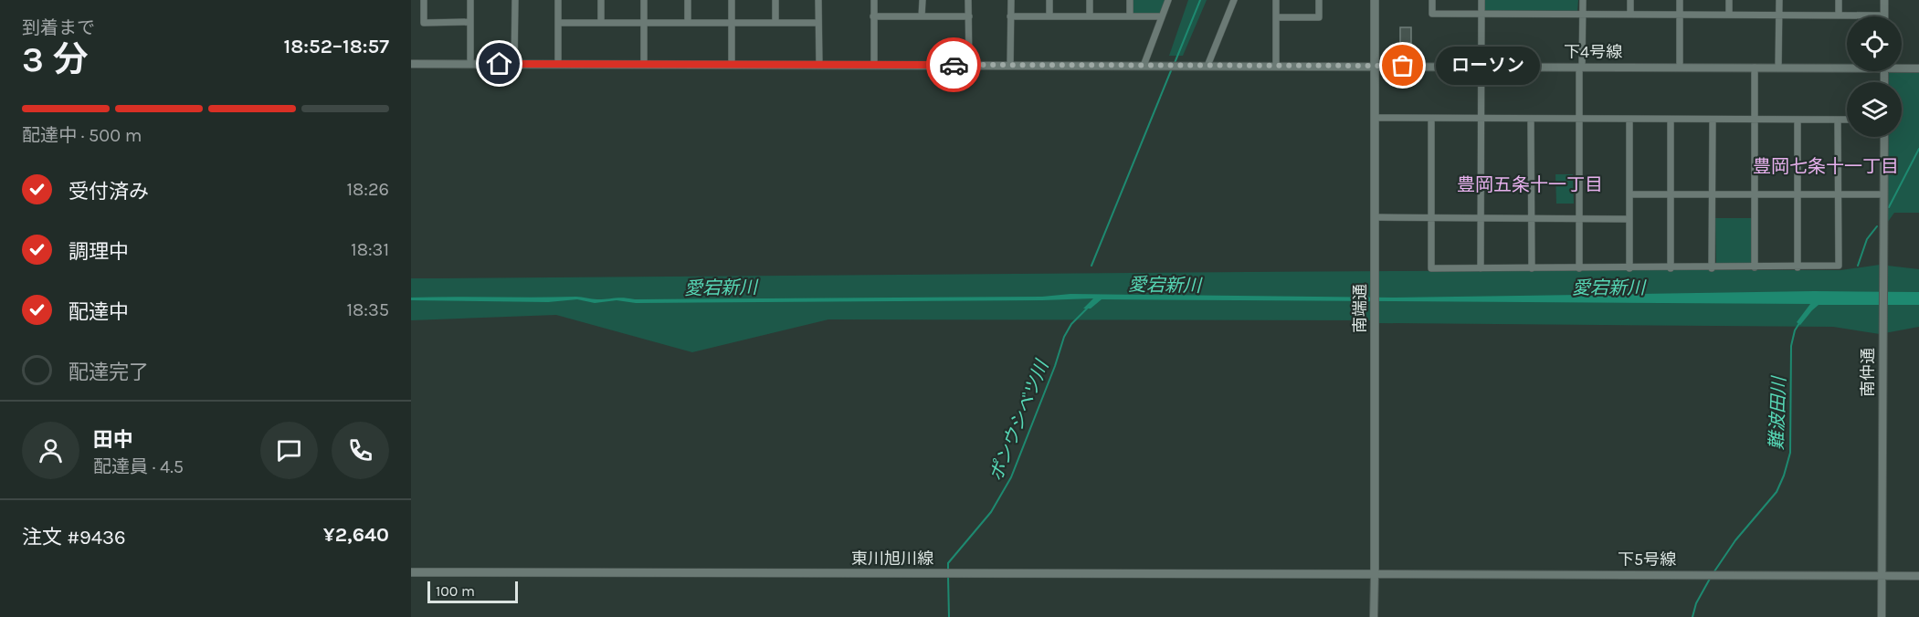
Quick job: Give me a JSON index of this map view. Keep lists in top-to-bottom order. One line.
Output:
{"streets":{"main road":["南端通","東川旭川線"],"street":["下4号線","南仲通","下5号線"]},"crossings":[["下4号線","南端通"],["南端通","東川旭川線"],["南端通","下5号線"],["南仲通","下5号線"],["東川旭川線","下5号線"]],"districts":["豊岡七条十一丁目","豊岡五条十一丁目"],"water":["愛宕新川","難波田川","ポンウシベツ川"],"places":["ローソン"],"scale_bar":"100 m","page":{"heading":["3 分","到着まで","18:52–18:57"],"panel":["田中","配達員 · 4.5","注文 #9436","¥2,640"],"bubble":"ローソン","bar":"配達中 · 500 m","list":[["受付済み","18:26"],["調理中","18:31"],["配達中","18:35"],"配達完了"],"scale":"100 m"}}
